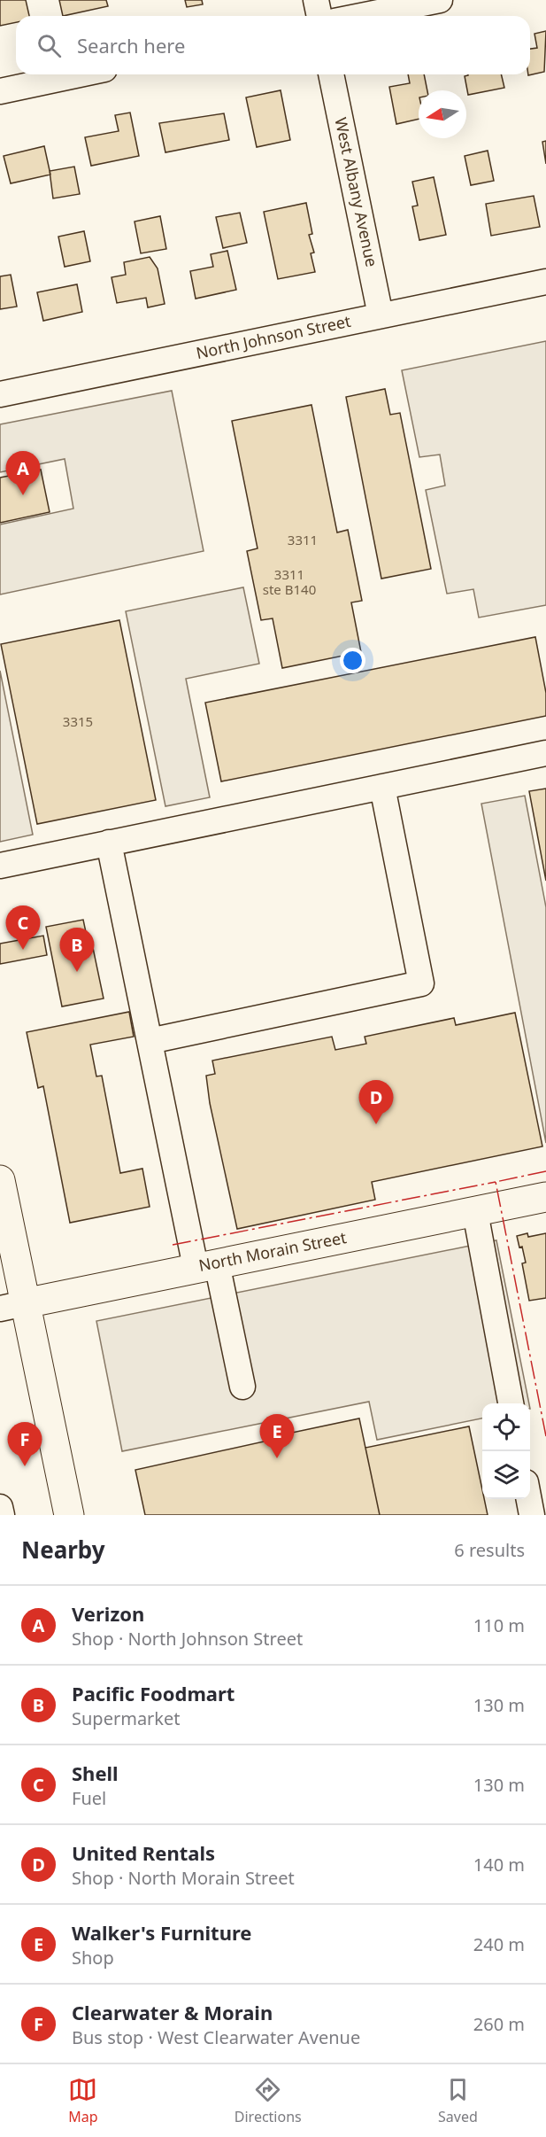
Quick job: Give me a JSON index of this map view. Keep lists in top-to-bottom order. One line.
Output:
{"streets":{"main road":["North Morain Street"],"street":["West Albany Avenue","North Johnson Street"]},"crossings":[["West Albany Avenue","North Johnson Street"]],"house_numbers":["3311","3311 ste B140","3315"],"north":"left","page":{"search":"Search here","pins":["A","C","B","D","E","F"],"heading":["Nearby","6 results"],"list":[{"mark":"A","name":"Verizon","note":"Shop · North Johnson Street","value":"110 m"},{"mark":"B","name":"Pacific Foodmart","note":"Supermarket","value":"130 m"},{"mark":"C","name":"Shell","note":"Fuel","value":"130 m"},{"mark":"D","name":"United Rentals","note":"Shop · North Morain Street","value":"140 m"},{"mark":"E","name":"Walker's Furniture","note":"Shop","value":"240 m"},{"mark":"F","name":"Clearwater & Morain","note":"Bus stop · West Clearwater Avenue","value":"260 m"}],"nav":["Map","Directions","Saved"]}}
